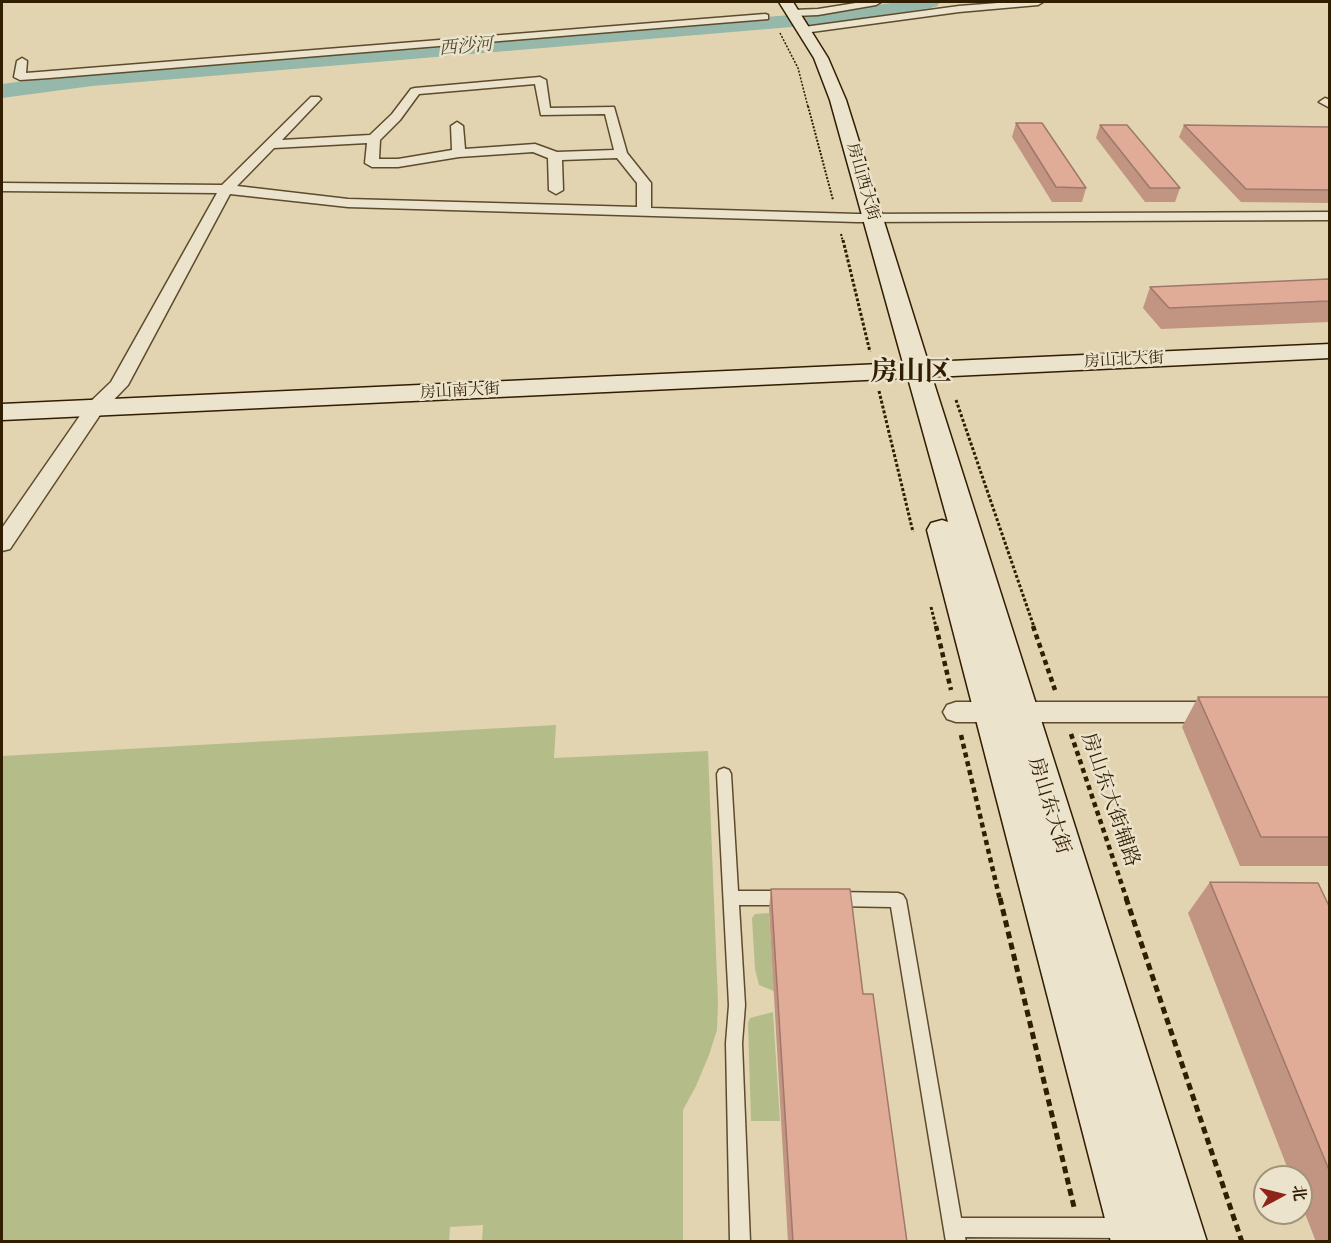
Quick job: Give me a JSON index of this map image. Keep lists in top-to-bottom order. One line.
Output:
{"streets":{"main road":["房山西大街","房山北大街","房山南大街","房山东大街"],"path":["房山东大街辅路"]},"crossings":[["房山西大街","房山北大街"],["房山西大街","房山南大街"],["房山西大街","房山东大街辅路"],["房山西大街","房山东大街"],["房山北大街","房山南大街"],["房山北大街","房山东大街辅路"],["房山北大街","房山东大街"],["房山南大街","房山东大街辅路"],["房山南大街","房山东大街"],["房山东大街辅路","房山东大街"]],"districts":["房山区"],"water":["西沙河"],"north":"right"}
